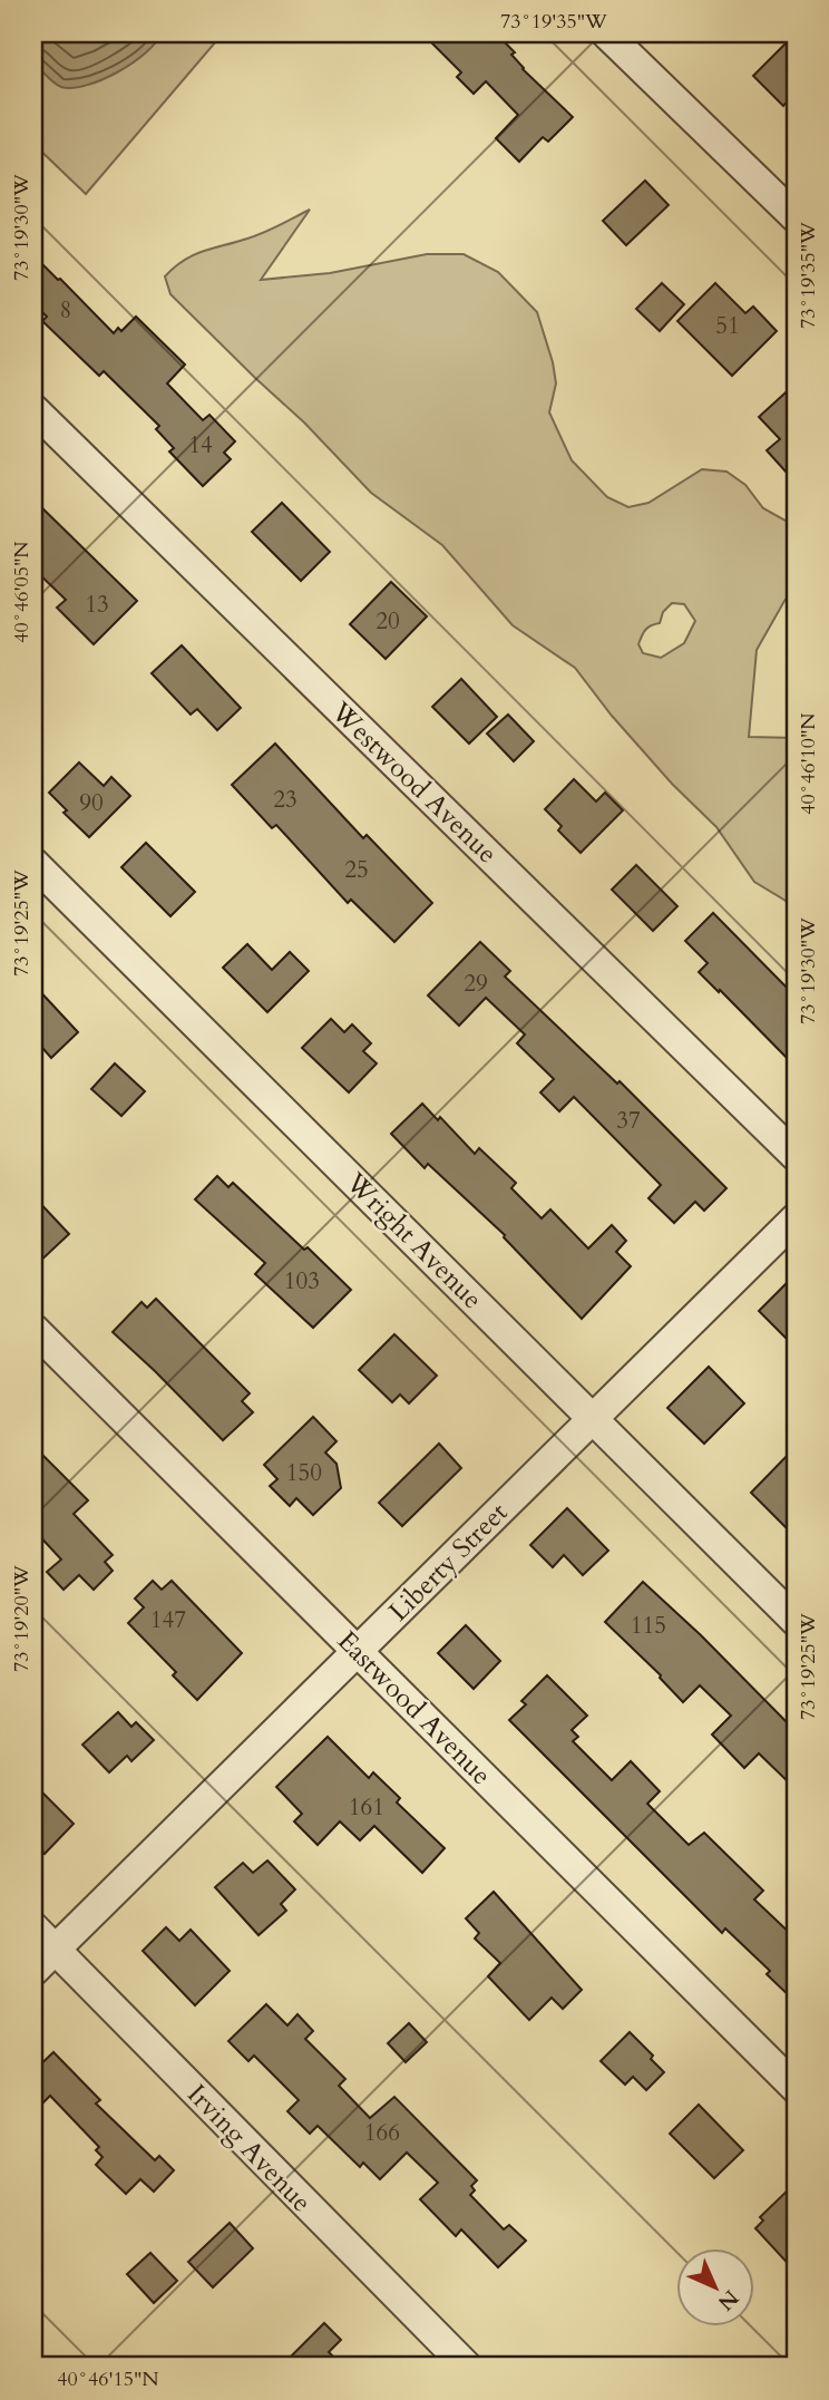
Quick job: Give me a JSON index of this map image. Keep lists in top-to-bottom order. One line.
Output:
{"streets":{"street":["Westwood Avenue","Wright Avenue","Liberty Street","Eastwood Avenue","Irving Avenue"]},"crossings":[["Wright Avenue","Liberty Street"],["Liberty Street","Eastwood Avenue"],["Liberty Street","Irving Avenue"]],"house_numbers":["8","51","14","13","20","23","90","25","29","37","103","150","147","115","161","166"],"north":"bottom right","coordinates":["73°19'35\"W","73°19'30\"W","40°46'05\"N","40°46'10\"N","73°19'25\"W","73°19'20\"W","40°46'15\"N"]}
